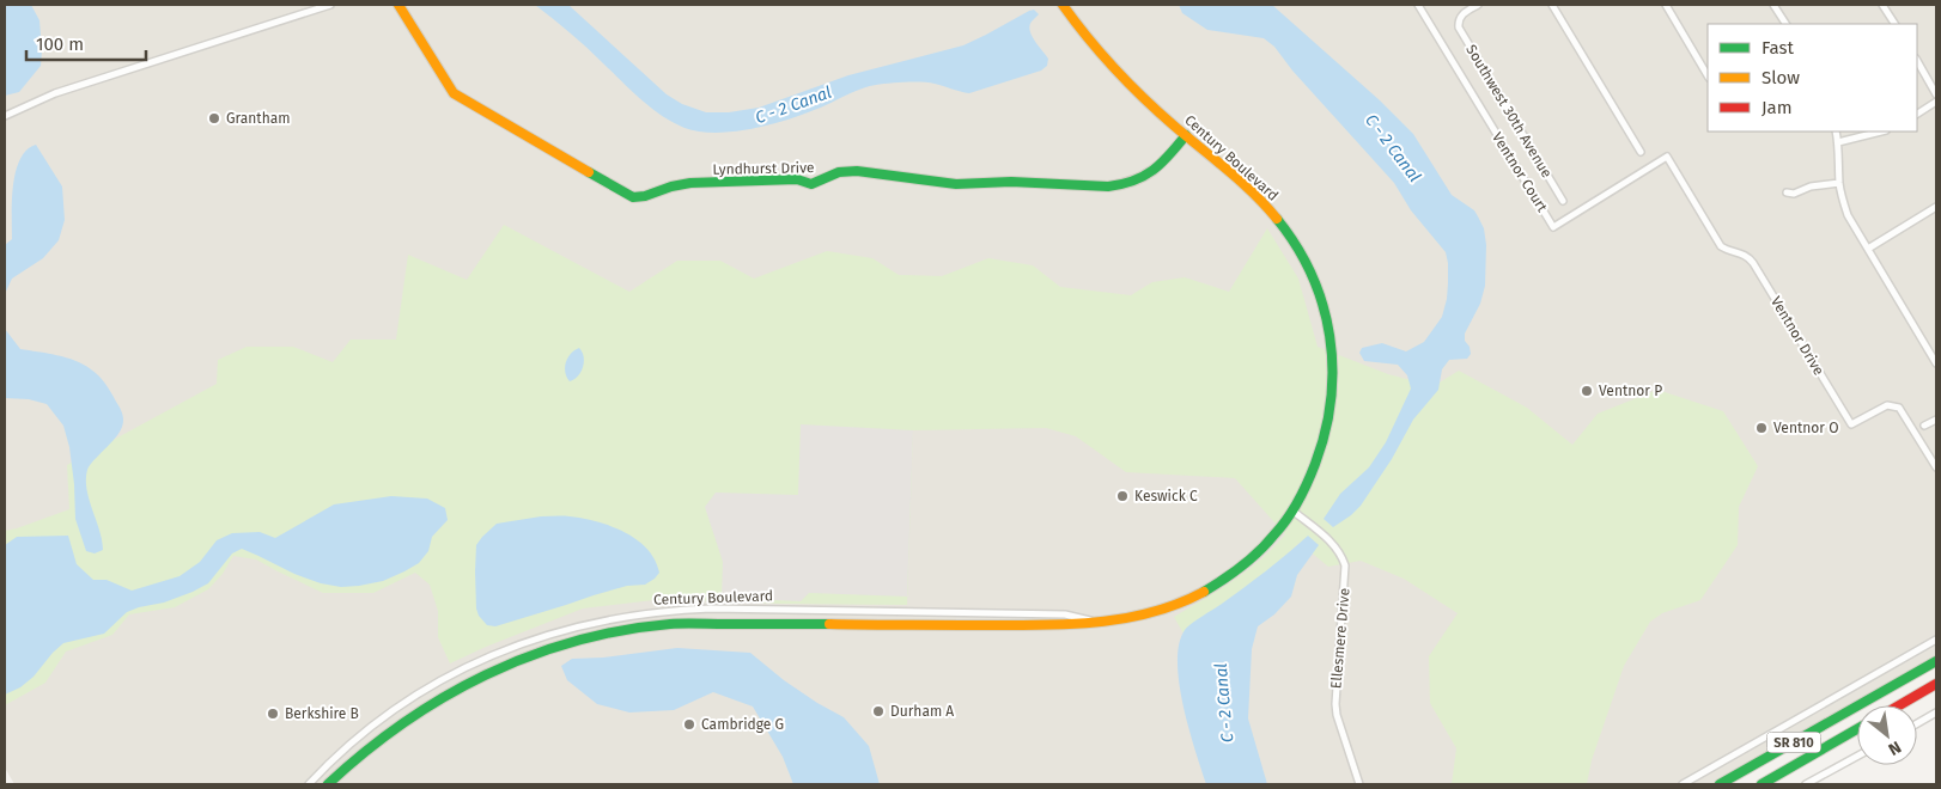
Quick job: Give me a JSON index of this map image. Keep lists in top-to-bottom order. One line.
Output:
{"streets":{"street":["Southwest 30th Avenue","Century Boulevard","Lyndhurst Drive","Ventnor Court","Ventnor Drive","Ellesmere Drive","SR 810"]},"crossings":[["Century Boulevard","Lyndhurst Drive"],["Century Boulevard","Ellesmere Drive"],["Ventnor Court","Ventnor Drive"]],"water":["C - 2 Canal"],"places":["Grantham","Ventnor P","Ventnor O","Keswick C","Durham A","Berkshire B","Cambridge G"],"legend":["Fast","Slow","Jam"],"scale_bar":"100 m","north":"bottom right"}
